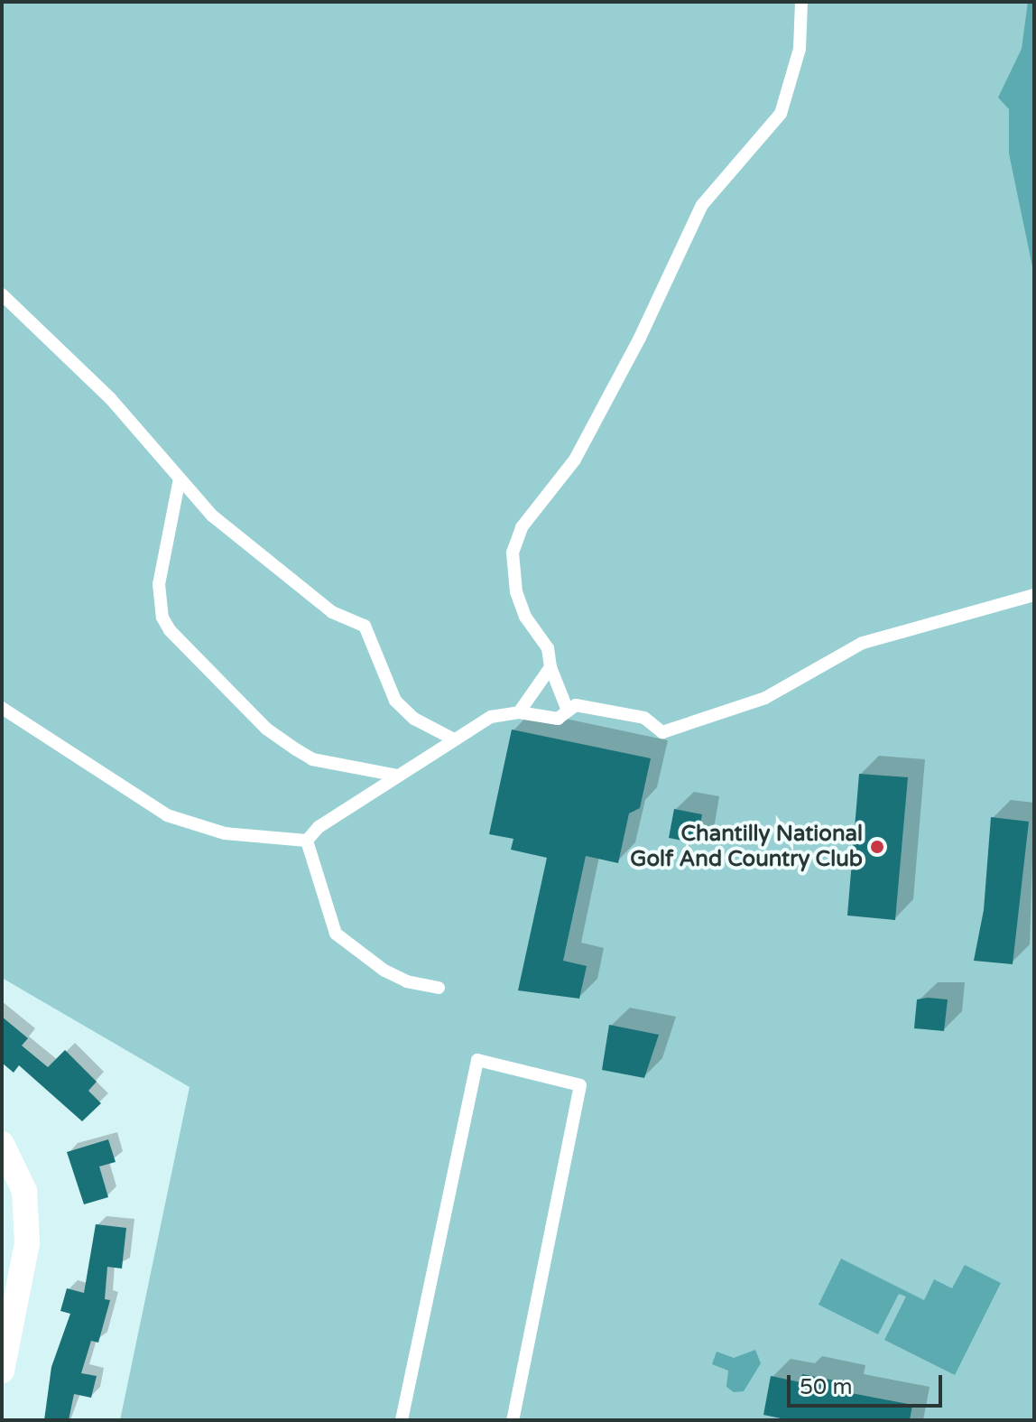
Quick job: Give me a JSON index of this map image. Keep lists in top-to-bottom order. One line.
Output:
{"places":["Chantilly National Golf And Country Club"],"scale_bar":"50 m"}
